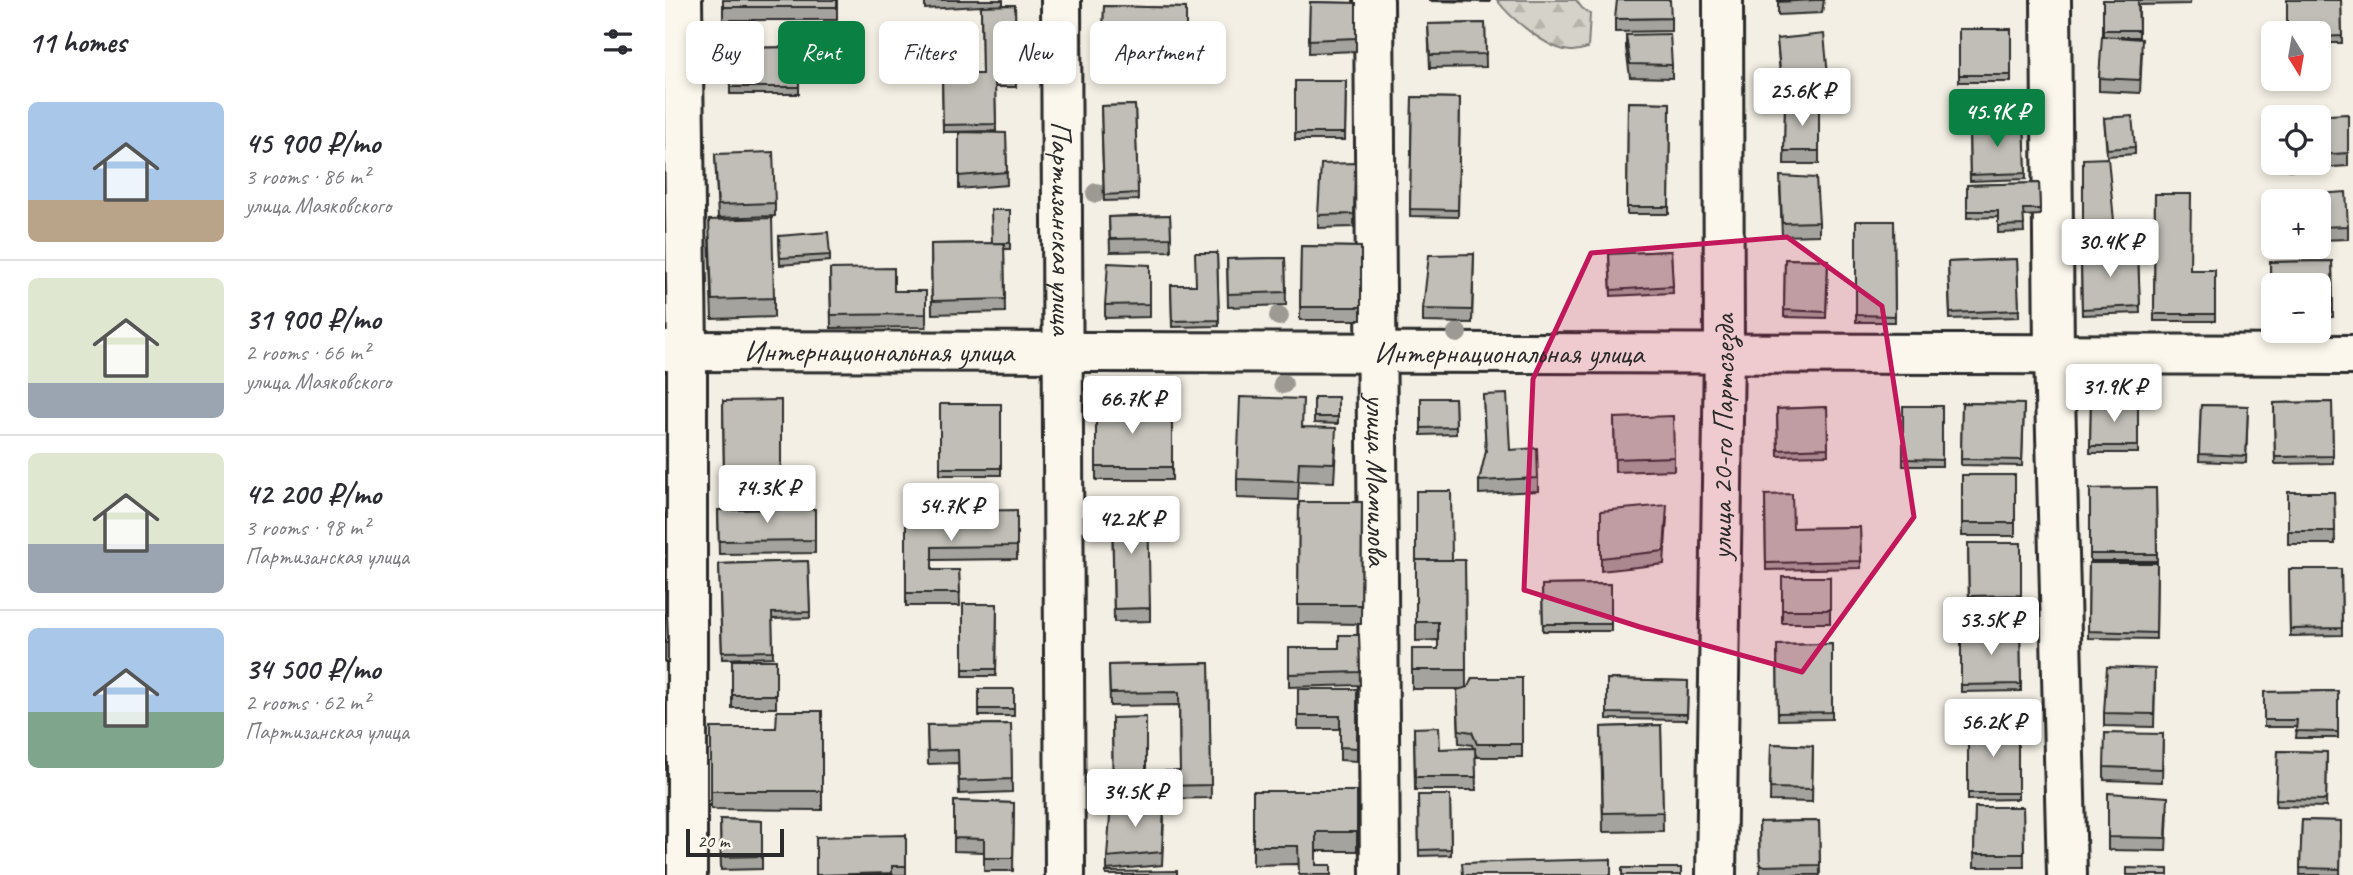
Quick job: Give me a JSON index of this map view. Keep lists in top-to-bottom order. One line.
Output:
{"streets":{"street":["Партизанская улица","Интернациональная улица","улица 20-го Партсъезда","улица Мамилова"]},"crossings":[["Партизанская улица","Интернациональная улица"],["Интернациональная улица","улица 20-го Партсъезда"],["Интернациональная улица","улица Мамилова"]],"scale_bar":"20 m","north":"bottom","page":{"heading":"11 homes","map_buttons":["+","−"],"chip":["Buy","Rent","Filters","New","Apartment"],"price":["25.6K ₽","45.9K ₽","30.4K ₽","31.9K ₽","66.7K ₽","74.3K ₽","54.7K ₽","42.2K ₽","53.5K ₽","56.2K ₽","34.5K ₽"],"list":[{"name":"45 900 ₽/mo","note":"3 rooms · 86 m² · улица Маяковского"},{"name":"31 900 ₽/mo","note":"2 rooms · 66 m² · улица Маяковского"},{"name":"42 200 ₽/mo","note":"3 rooms · 98 m² · Партизанская улица"},{"name":"34 500 ₽/mo","note":"2 rooms · 62 m² · Партизанская улица"}],"scale":"20 m"}}
